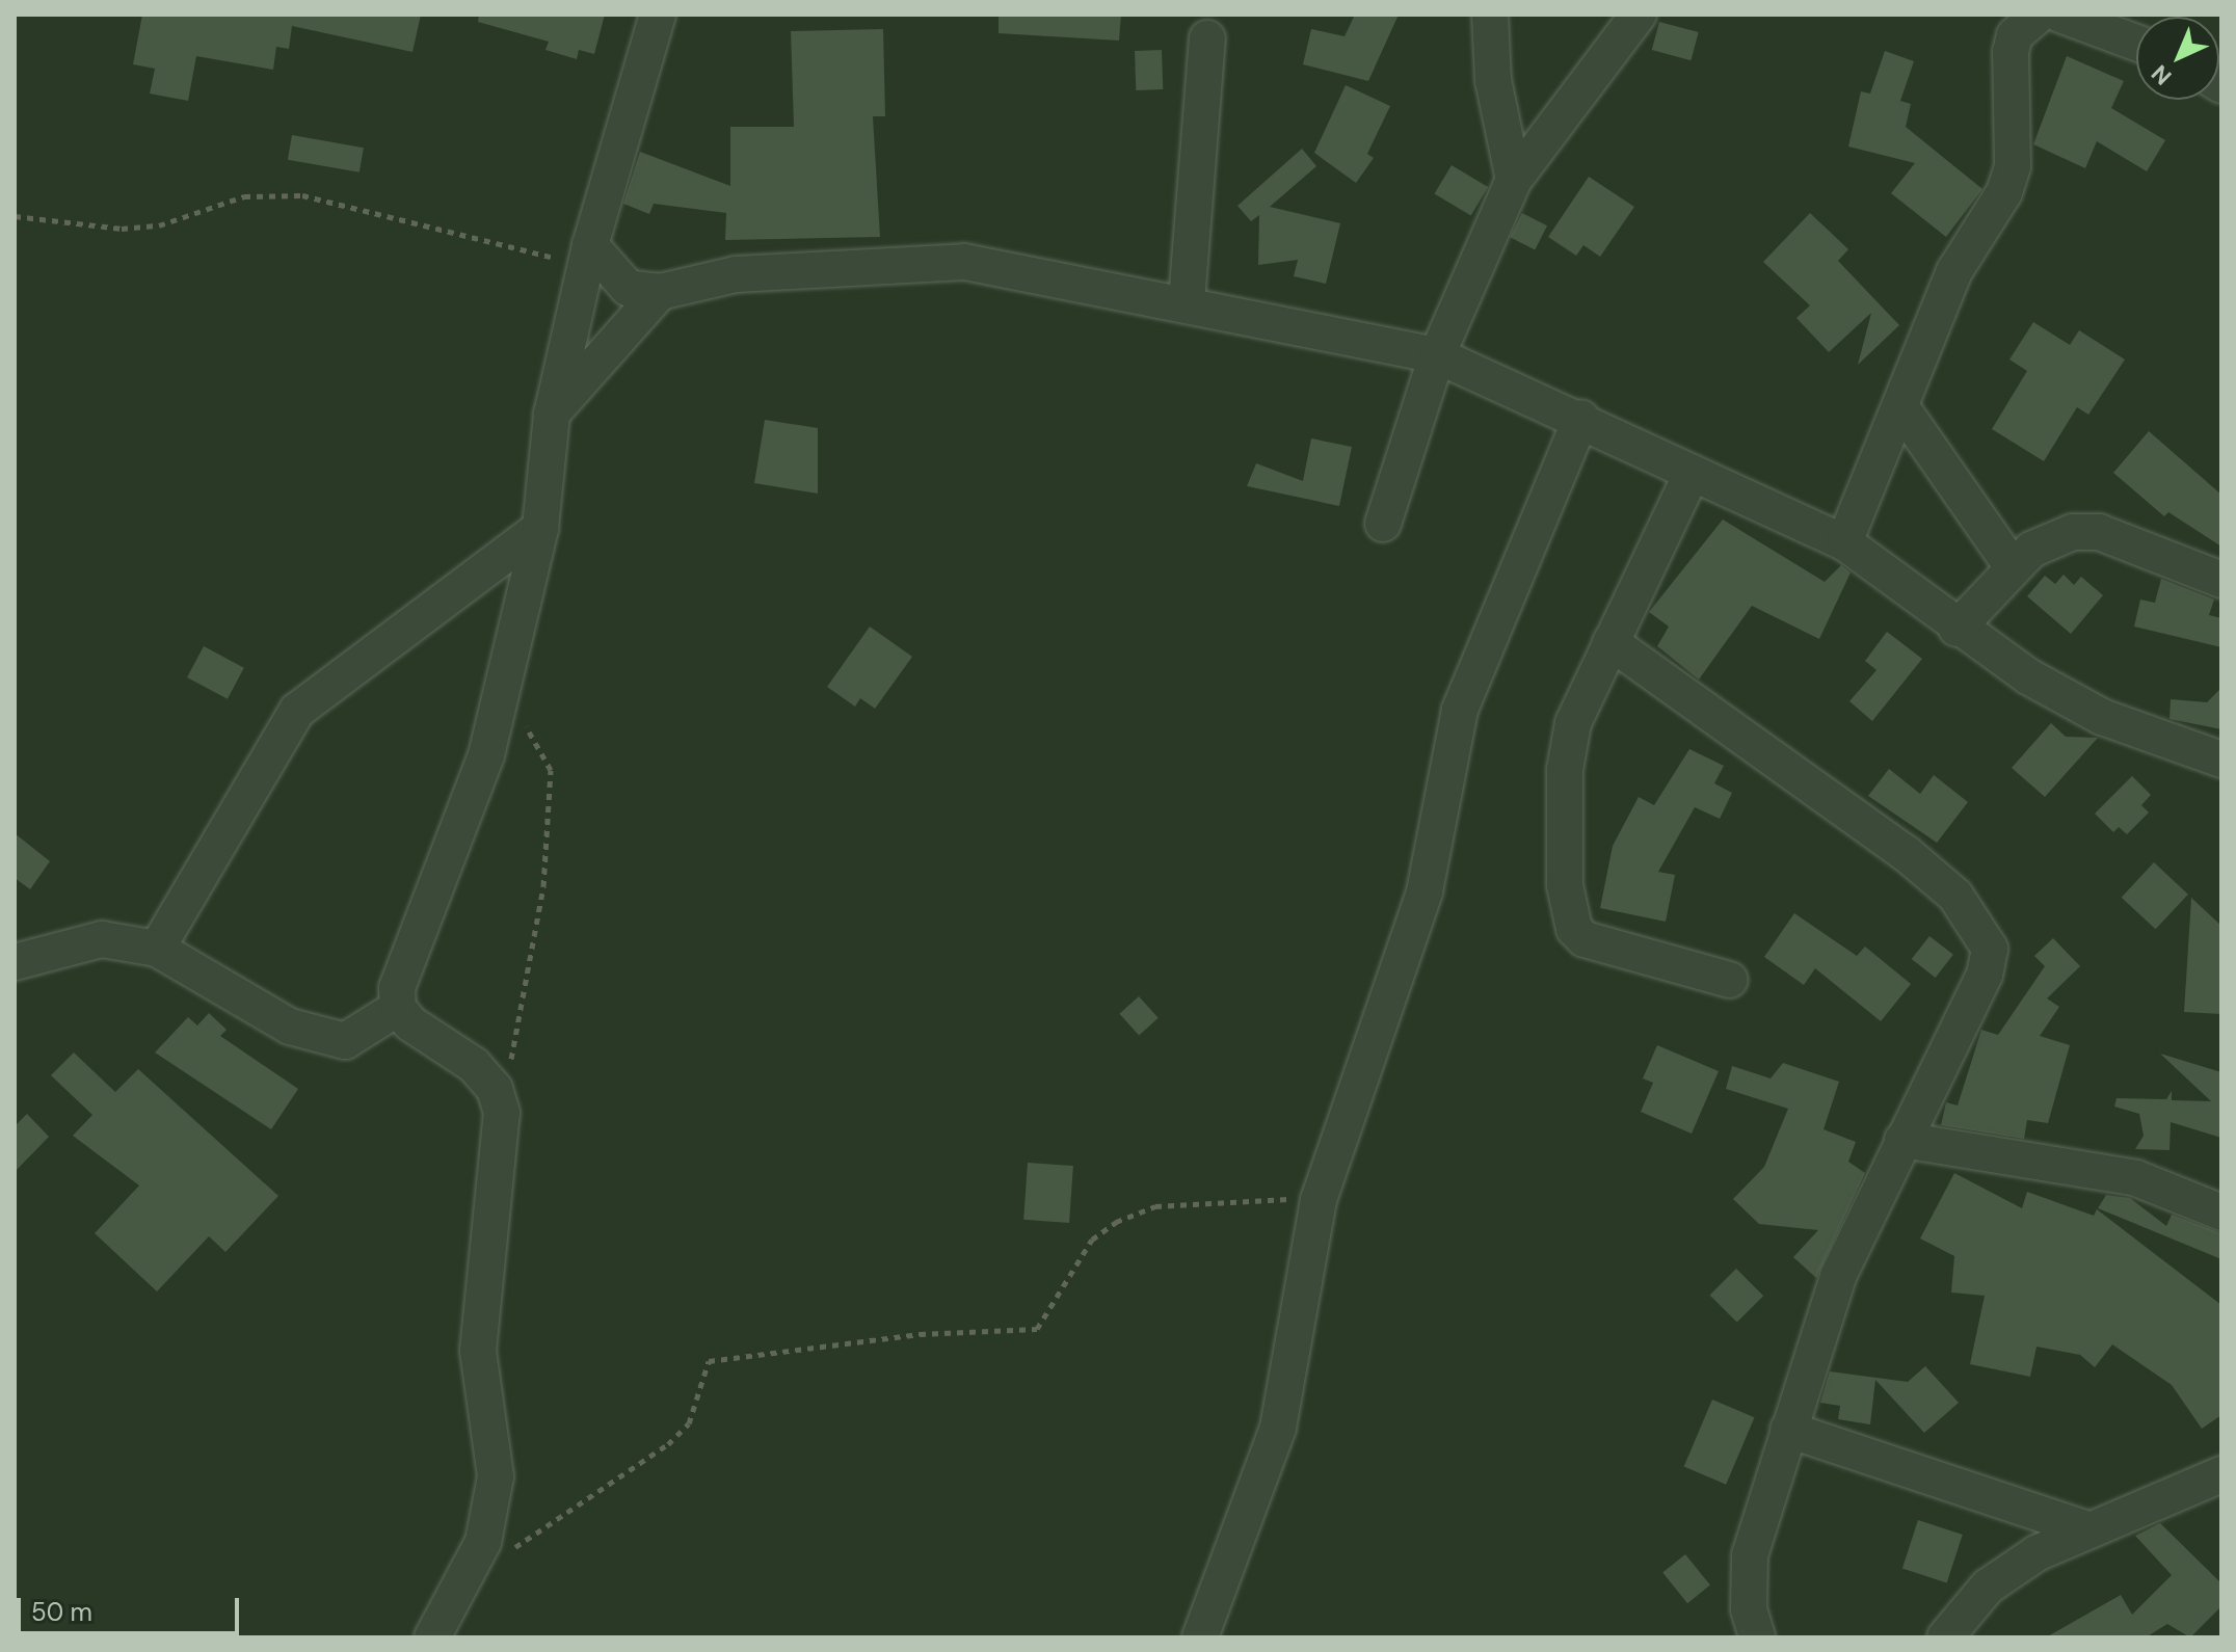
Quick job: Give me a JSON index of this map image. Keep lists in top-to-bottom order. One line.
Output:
{"scale_bar":"50 m","north":"bottom left"}
